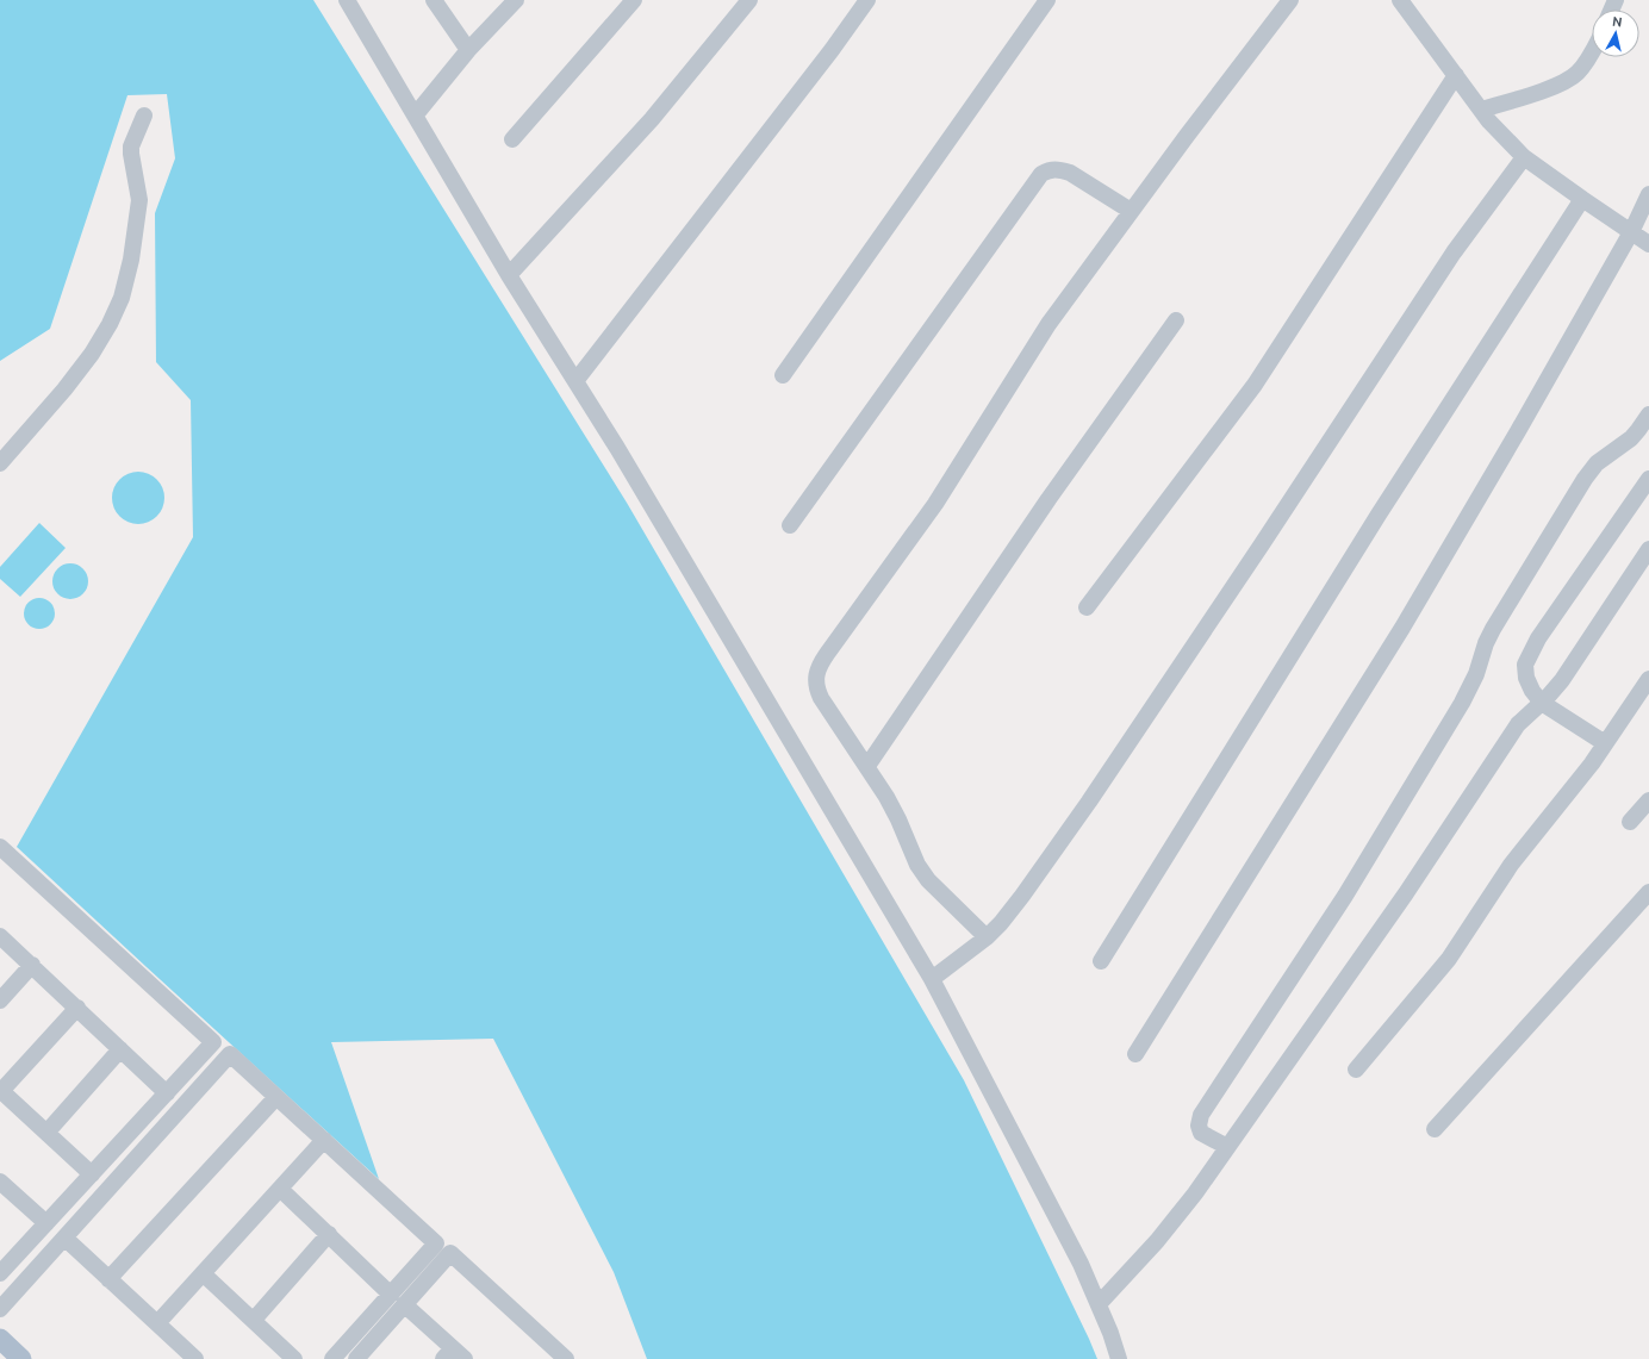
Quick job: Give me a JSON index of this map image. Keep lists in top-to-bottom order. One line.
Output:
{"north":"top"}
